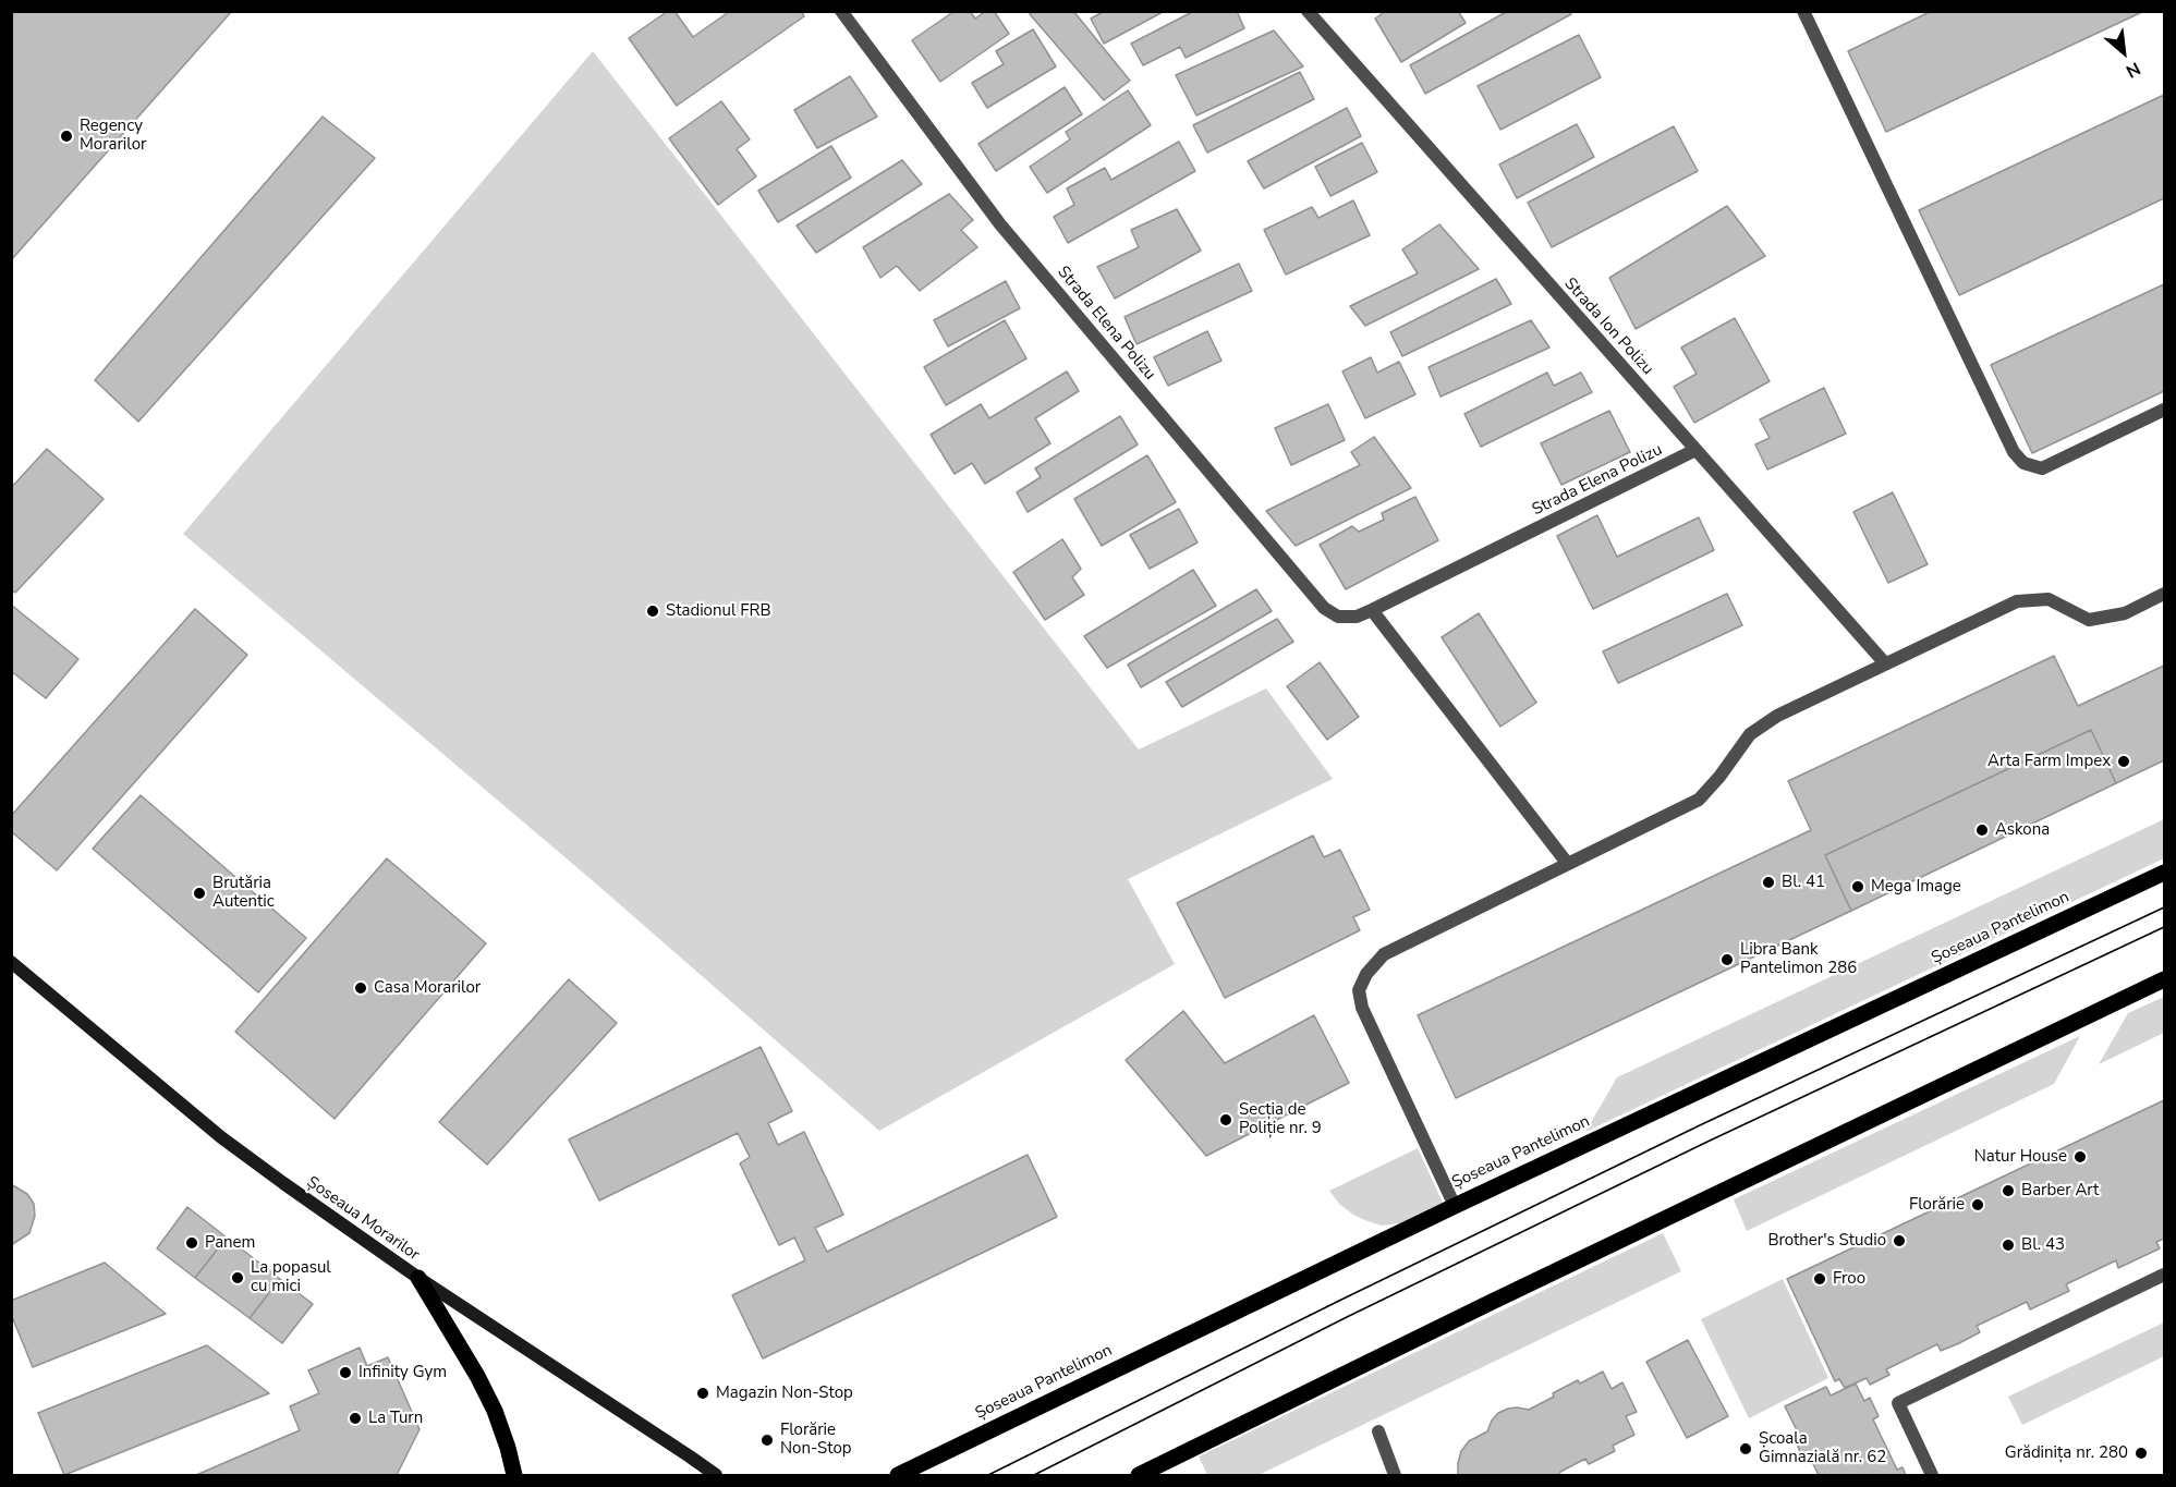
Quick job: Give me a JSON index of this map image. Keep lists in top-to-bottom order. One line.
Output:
{"streets":{"main road":["Șoseaua Pantelimon","Șoseaua Morarilor"],"street":["Strada Elena Polizu","Strada Ion Polizu"]},"crossings":[["Strada Elena Polizu","Strada Ion Polizu"]],"places":["Regency Morarilor","Stadionul FRB","Arta Farm Impex","Askona","Bl. 41","Mega Image","Brutăria Autentic","Libra Bank Pantelimon 286","Casa Morarilor","Secția de Poliție nr. 9","Natur House","Barber Art","Florărie","Brother's Studio","Panem","Bl. 43","La popasul cu mici","Froo","Infinity Gym","Magazin Non-Stop","La Turn","Florărie Non-Stop","Școala Gimnazială nr. 62","Grădinița nr. 280"],"north":"bottom right"}
